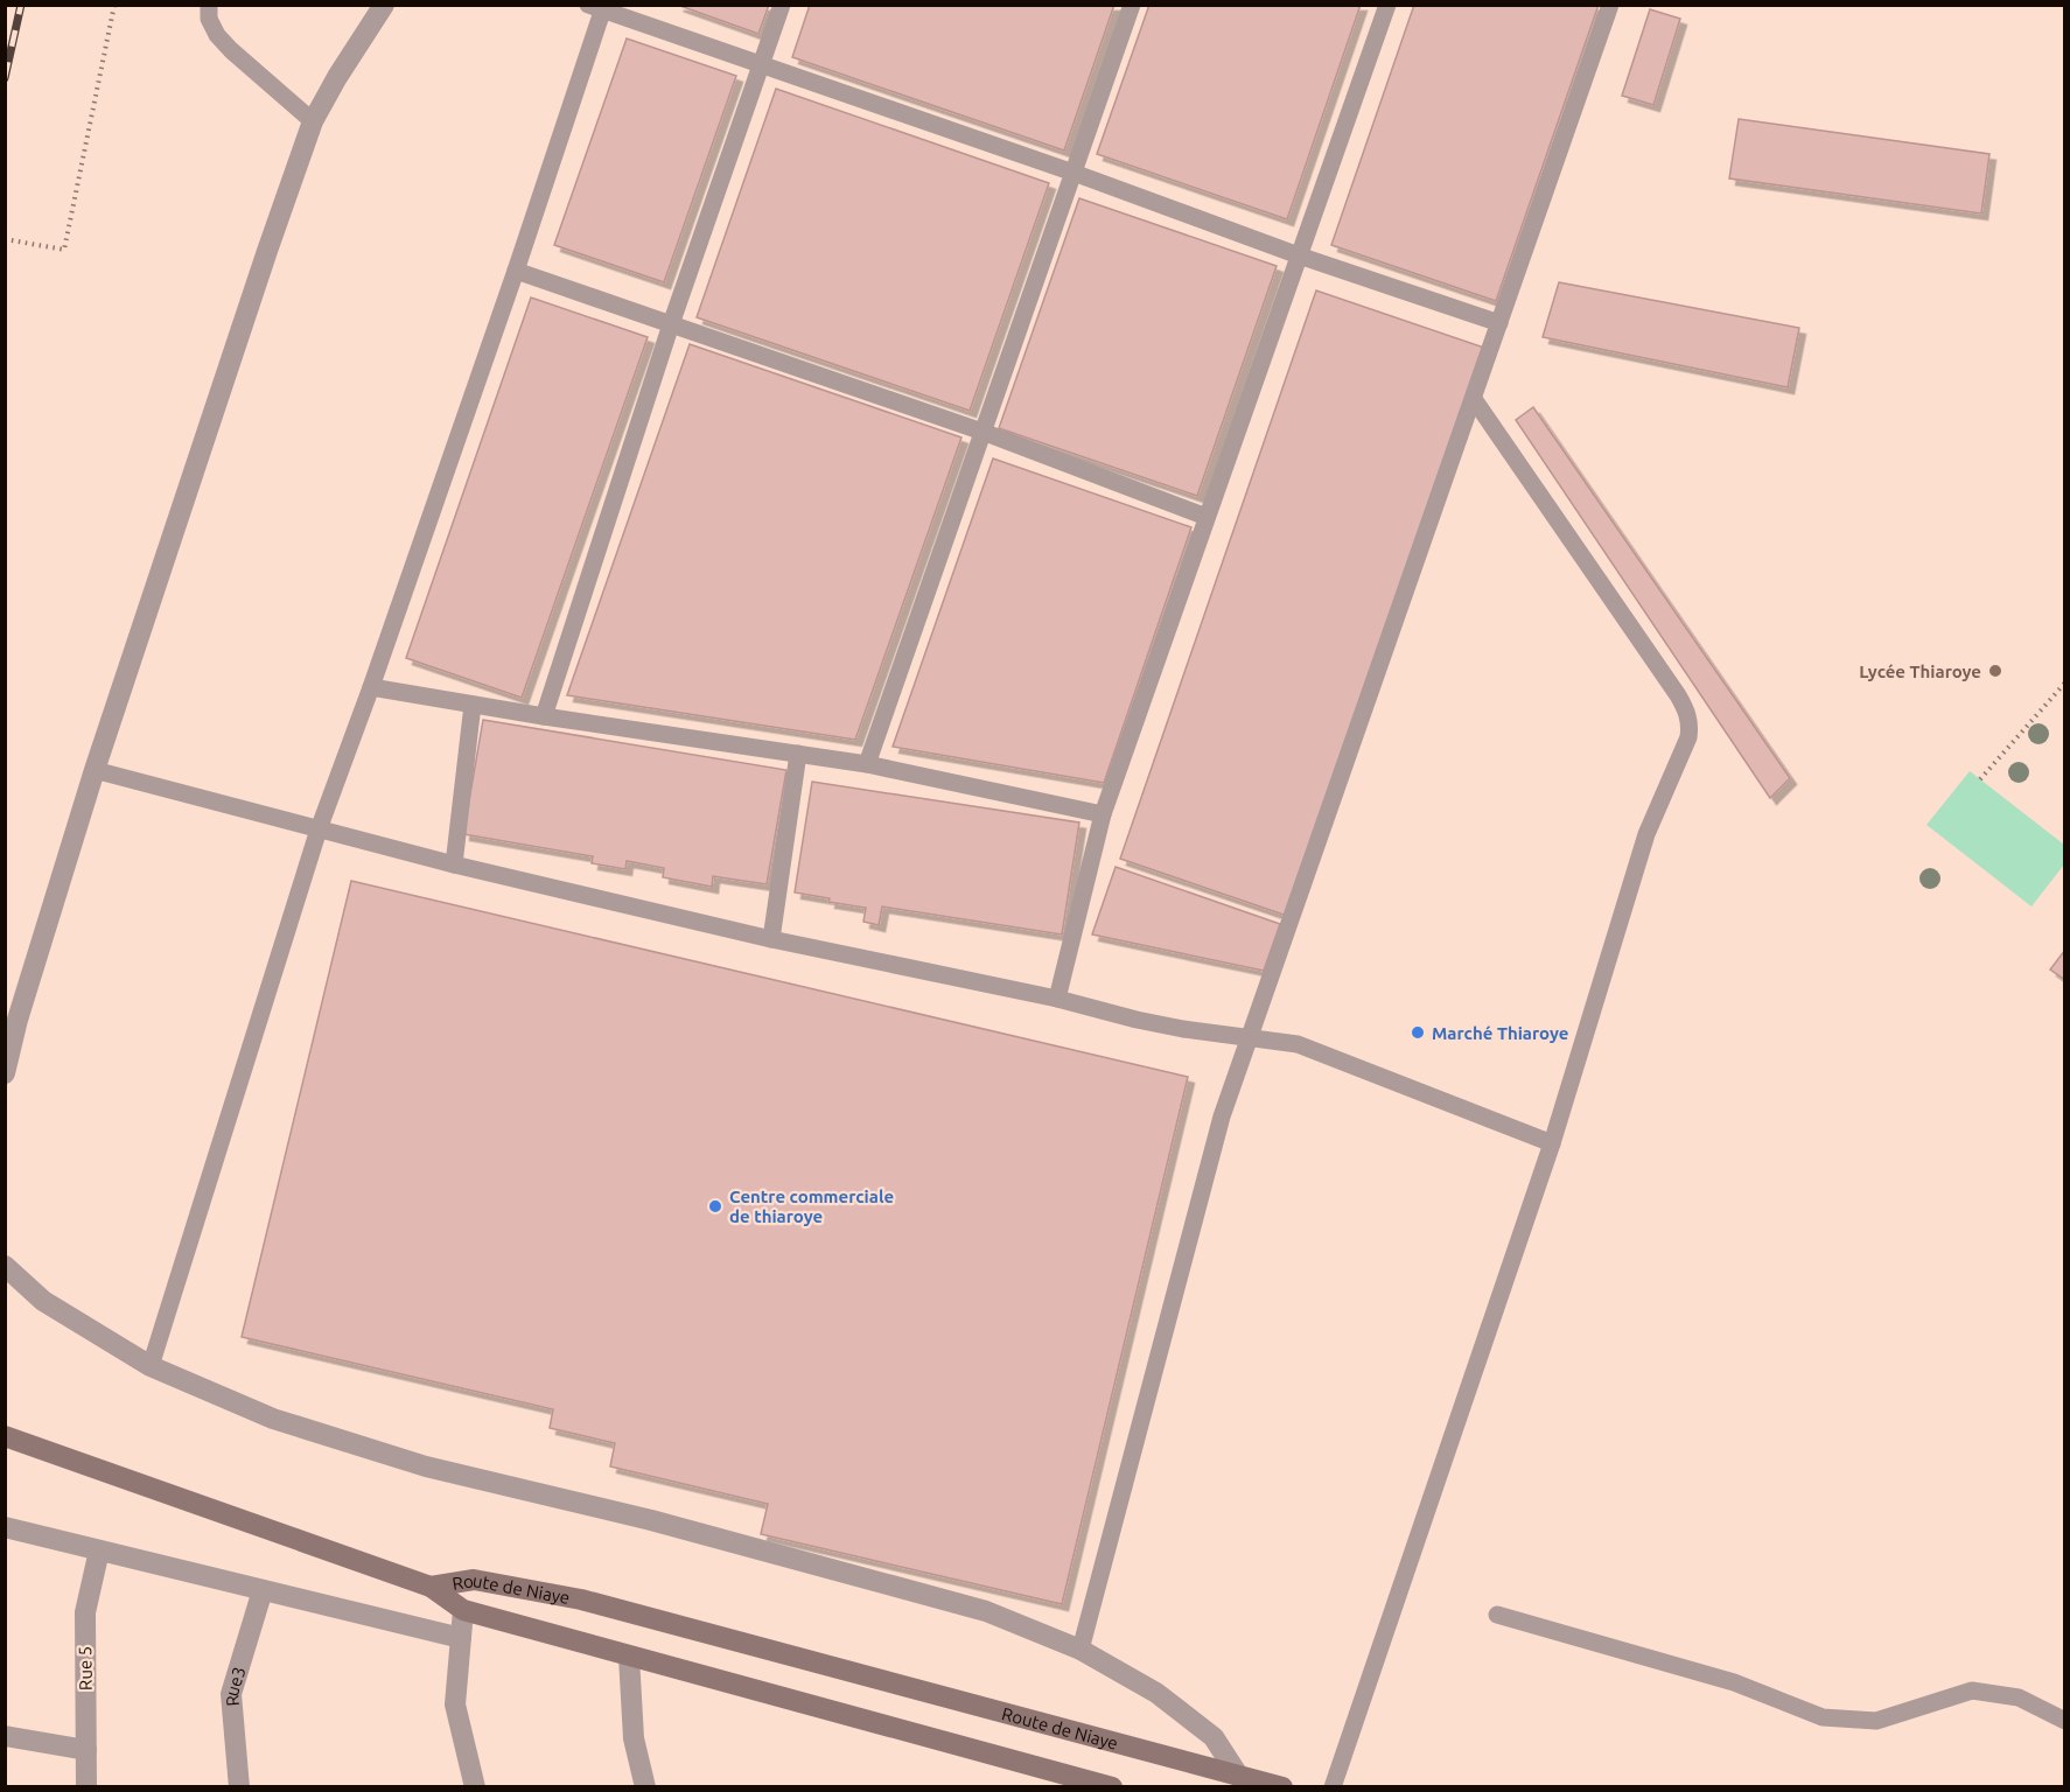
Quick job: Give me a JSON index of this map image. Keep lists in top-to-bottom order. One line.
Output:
{"streets":{"main road":["Route de Niaye"],"street":["Rue 5","Rue3"]},"places":["Lycée Thiaroye","Marché Thiaroye","Centre commerciale de thiaroye"]}
